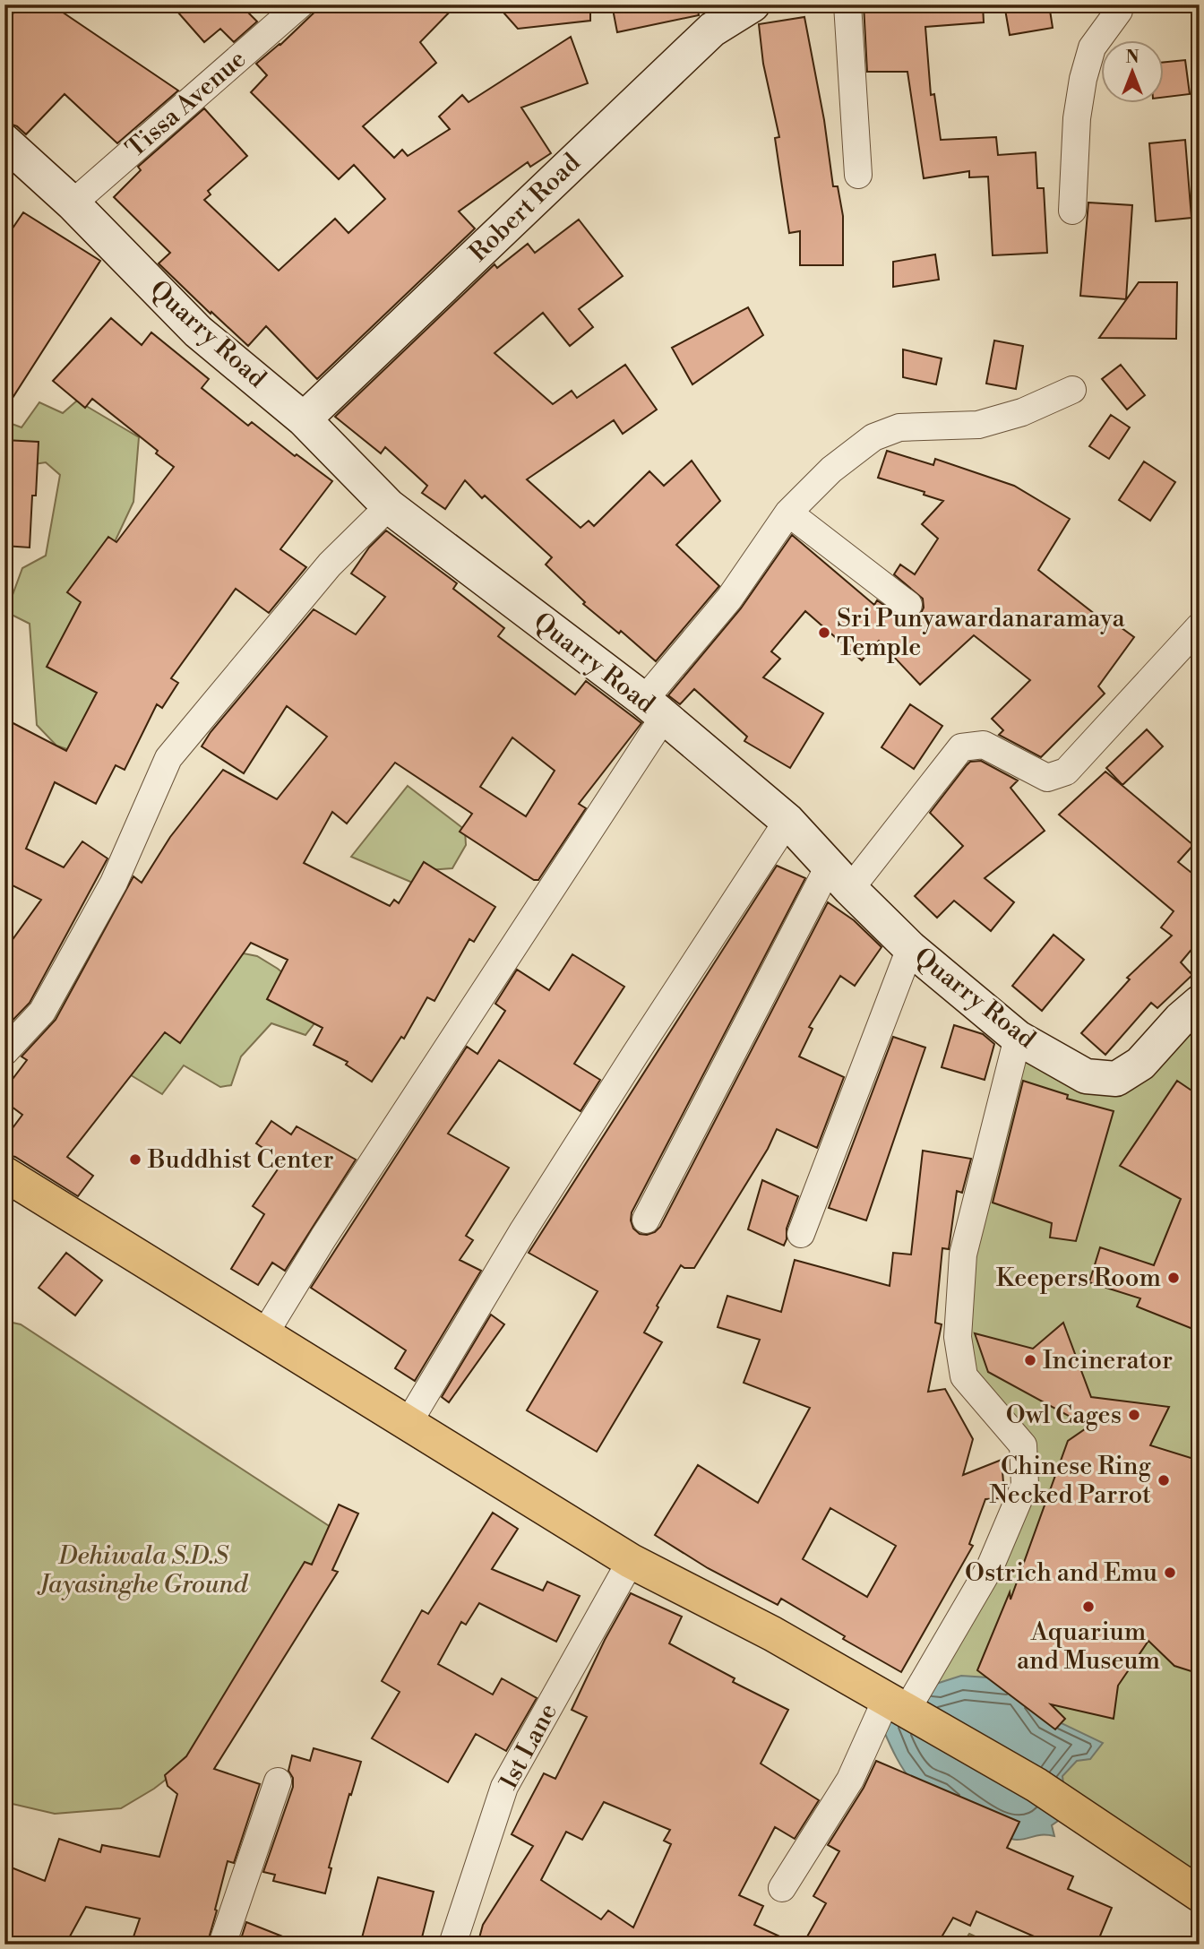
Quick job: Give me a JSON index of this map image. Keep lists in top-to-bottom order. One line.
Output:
{"streets":{"street":["Tissa Avenue","Robert Road","Quarry Road","1st Lane"]},"crossings":[["Tissa Avenue","Quarry Road"],["Robert Road","Quarry Road"]],"parks":["Dehiwala S.D.S Jayasinghe Ground"],"places":["Sri Punyawardanaramaya Temple","Buddhist Center","Keepers Room","Incinerator","Owl Cages","Chinese Ring Necked Parrot","Ostrich and Emu","Aquarium and Museum"],"north":"top"}
